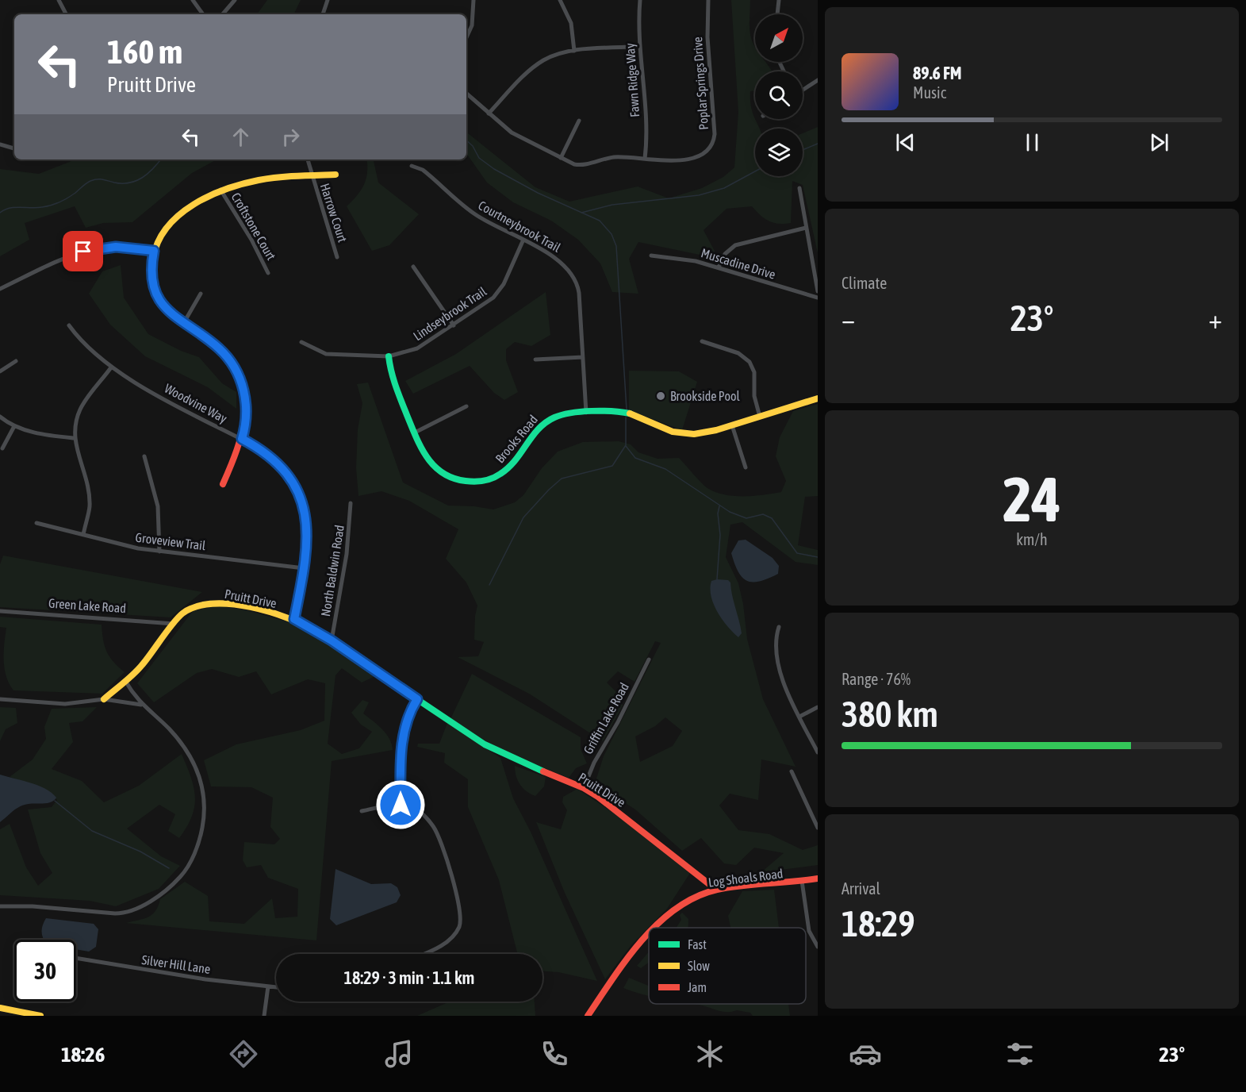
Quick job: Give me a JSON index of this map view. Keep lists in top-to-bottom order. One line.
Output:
{"streets":{"main road":["Brooks Road","Pruitt Drive","Log Shoals Road"],"street":["Fawn Ridge Way","Poplar Springs Drive","Harrow Court","Croftstone Court","Courtneybrook Trail","Muscadine Drive","Lindseybrook Trail","Woodvine Way","Groveview Trail","North Baldwin Road","Green Lake Road","Griffin Lake Road","Silver Hill Lane"]},"crossings":[["Fawn Ridge Way","Poplar Springs Drive"],["Courtneybrook Trail","Lindseybrook Trail"],["Courtneybrook Trail","Brooks Road"],["Lindseybrook Trail","Brooks Road"],["Woodvine Way","Groveview Trail"],["Woodvine Way","Pruitt Drive"],["North Baldwin Road","Pruitt Drive"],["Pruitt Drive","Green Lake Road"],["Pruitt Drive","Griffin Lake Road"],["Pruitt Drive","Log Shoals Road"]],"places":["Brookside Pool"],"legend":["Fast","Slow","Jam"],"north":"top right","page":{"turn":["160 m","Pruitt Drive"],"song":["89.6 FM","Music"],"tile":["Climate",["24","km/h"],["Range · 76%","380 km"],["Arrival","18:29"]],"heat":["−","23°","+"],"limit":"30","trip":"18:29 · 3 min · 1.1 km","tabs":["18:26","23°"]}}
